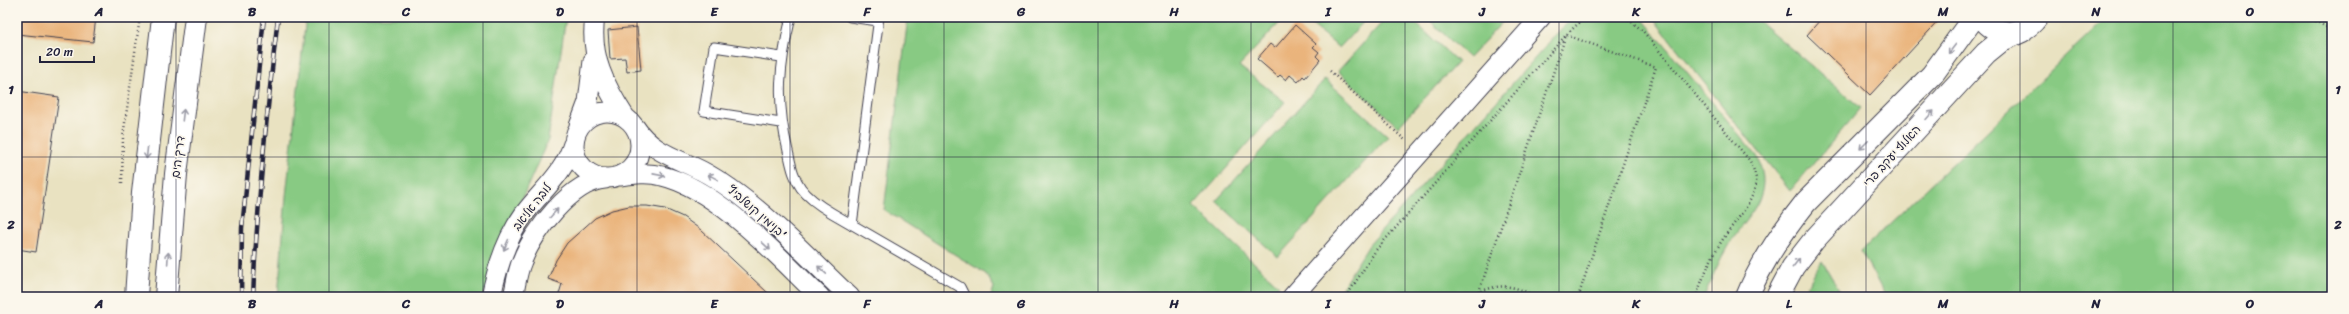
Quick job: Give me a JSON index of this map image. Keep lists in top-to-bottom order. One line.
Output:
{"streets":{"street":["האלוף יעקב פרי","דרך הים","לובה אליאב","בנימין קושלביץ'"]},"crossings":[["לובה אליאב","בנימין קושלביץ'"]],"scale_bar":"20 m","grid":{"columns":["A","B","C","D","E","F","G","H","I","J","K","L","M","N","O"],"rows":["1","2"]}}
